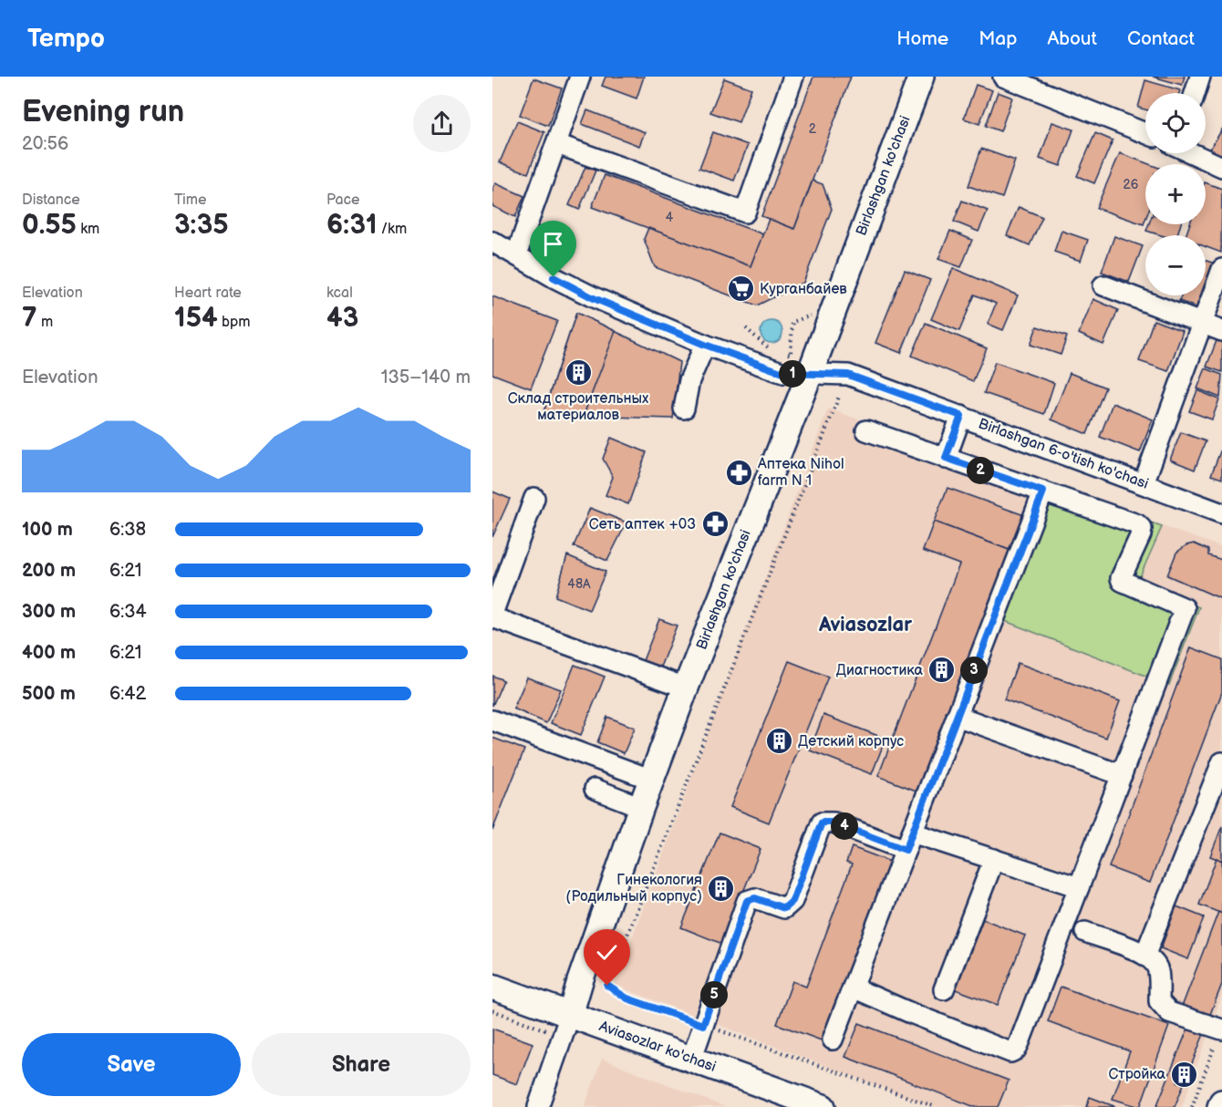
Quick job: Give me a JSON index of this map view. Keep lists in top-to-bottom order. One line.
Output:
{"streets":{"main road":["Birlashgan ko'chasi","Aviasozlar ko'chasi"],"street":["Birlashgan 6-o'tish ko'chasi"]},"crossings":[["Birlashgan ko'chasi","Birlashgan 6-o'tish ko'chasi"],["Birlashgan ko'chasi","Aviasozlar ko'chasi"]],"districts":["Aviasozlar"],"places":{"supermarket":["Курганбайев"],"building":["Склад строительных материалов","Диагностика","Детский корпус","Гинекология (Родильный корпус)","Стройка"],"pharmacy":["Аптека Nihol farm N 1","Сеть аптек +03"]},"house_numbers":["2","26","4","48A"],"page":{"header":"Tempo","nav":["Home","Map","About","Contact"],"heading":["Evening run","20:56"],"map_buttons":["+","−"],"stats":[["Distance","0.55 km"],["Time","3:35"],["Pace","6:31 /km"],["Elevation","7 m"],["Heart rate","154 bpm"],["kcal","43"]],"chart":["Elevation","135–140 m"],"pins":["1","2","3","4","5"],"list":[{"name":"100 m","note":"6:38"},{"name":"200 m","note":"6:21"},{"name":"300 m","note":"6:34"},{"name":"400 m","note":"6:21"},{"name":"500 m","note":"6:42"}],"buttons":["Save","Share"]}}
